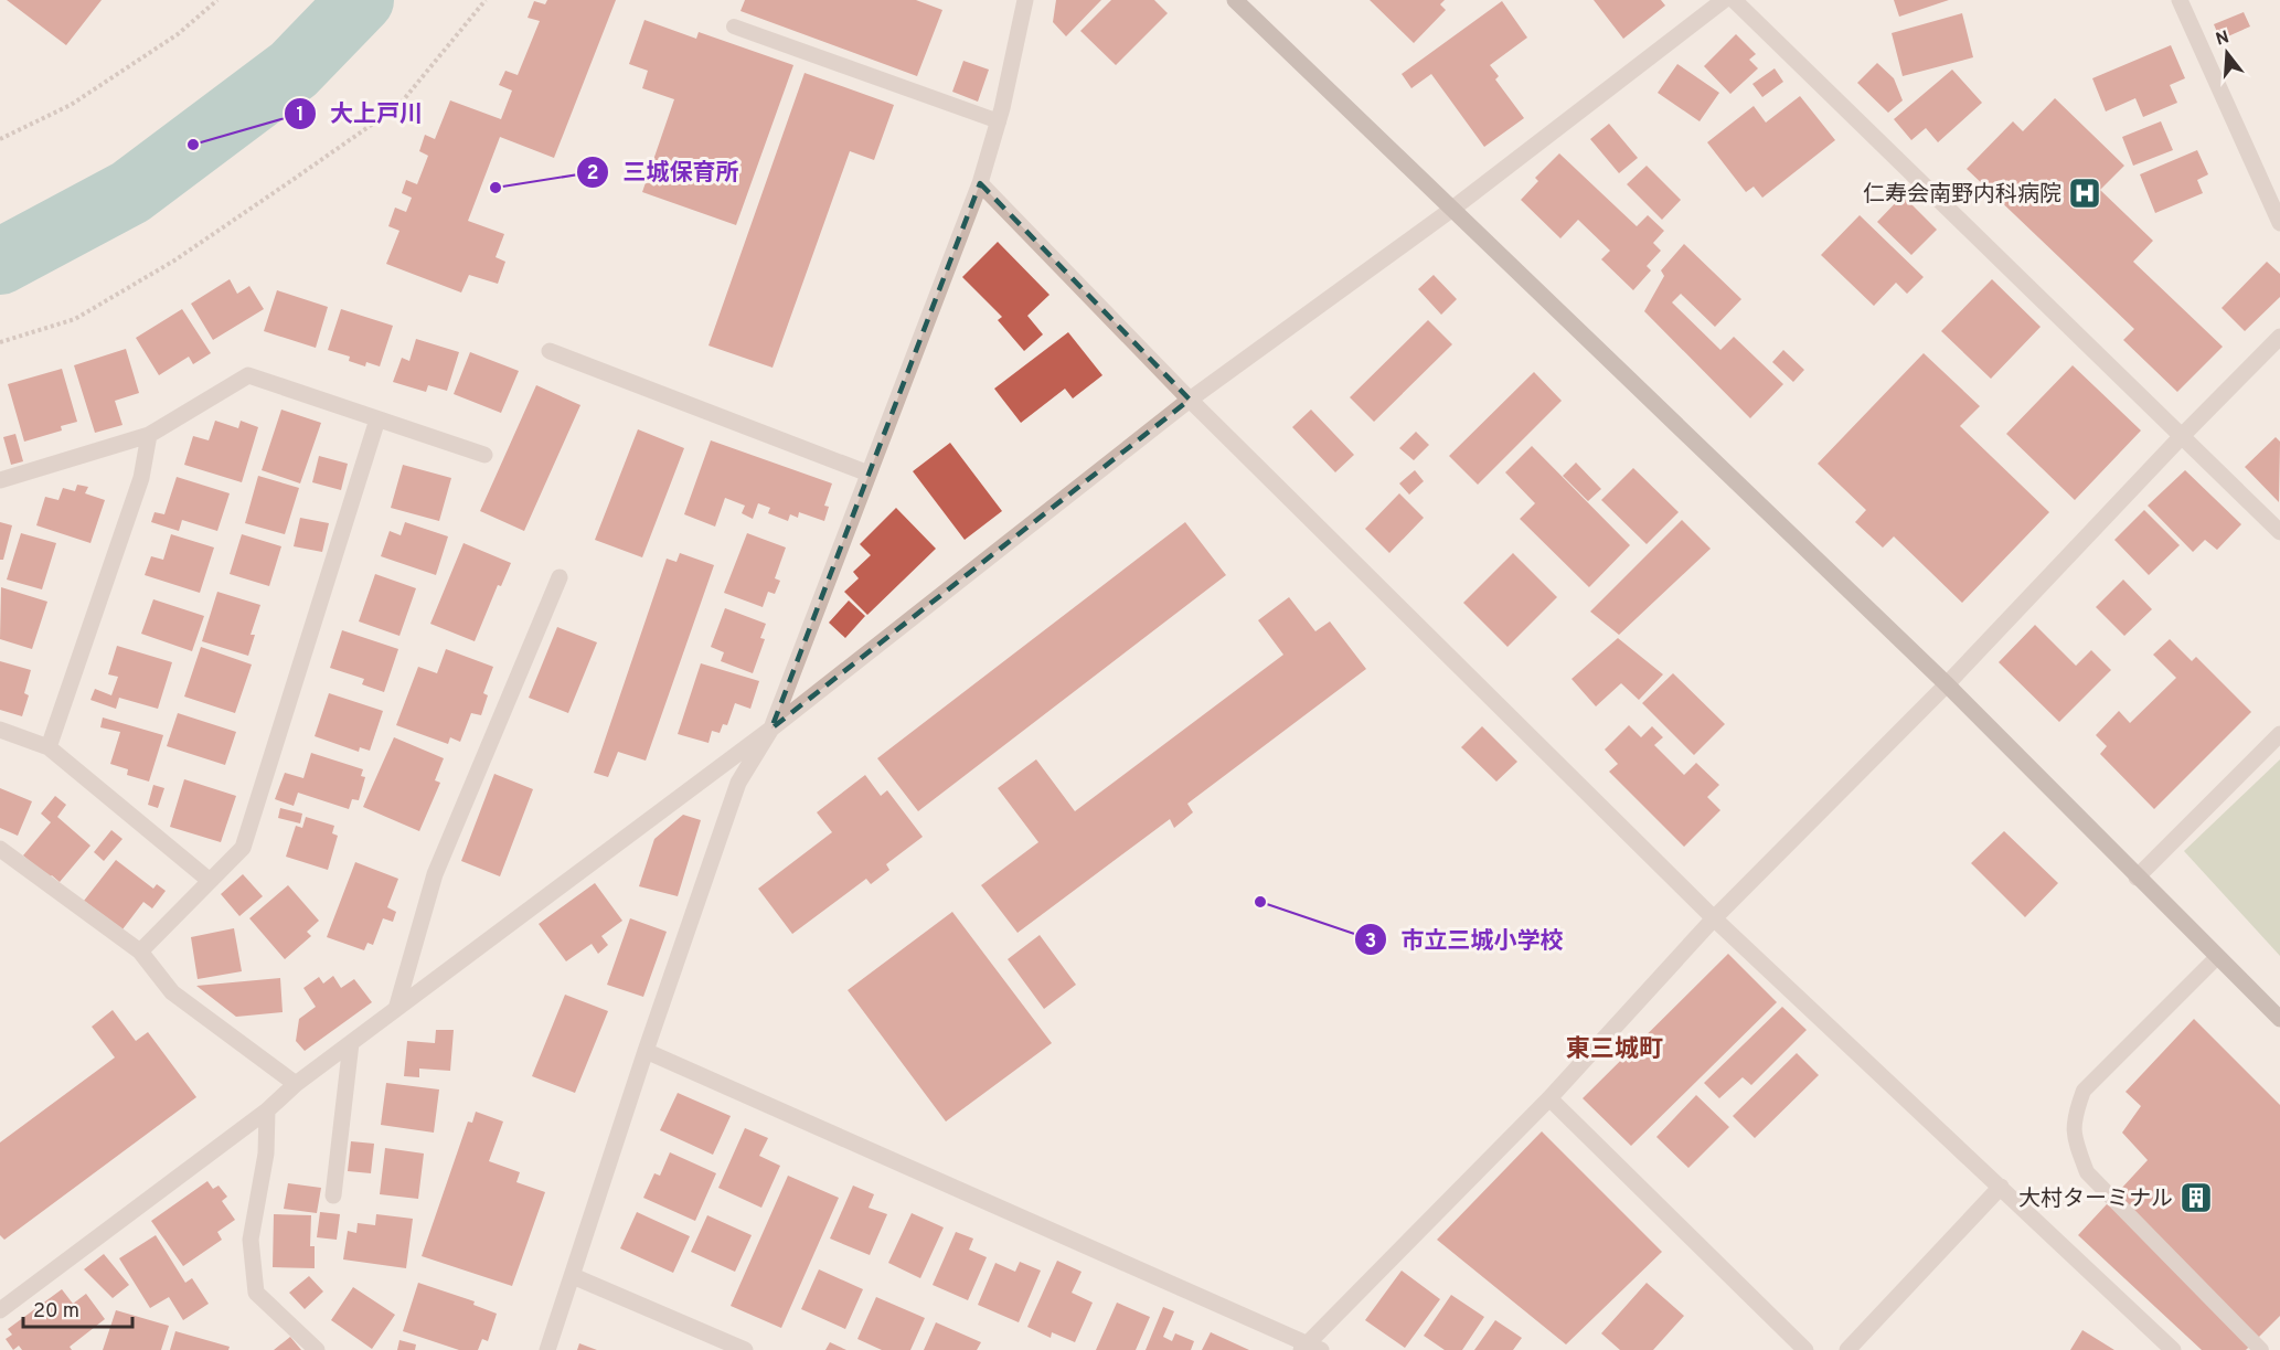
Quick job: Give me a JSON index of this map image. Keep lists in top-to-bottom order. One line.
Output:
{"districts":["東三城町"],"places":{"other":["大上戸川","三城保育所","市立三城小学校"],"hospital":["仁寿会南野内科病院"],"building":["大村ターミナル"]},"scale_bar":"20 m","north":"top"}
